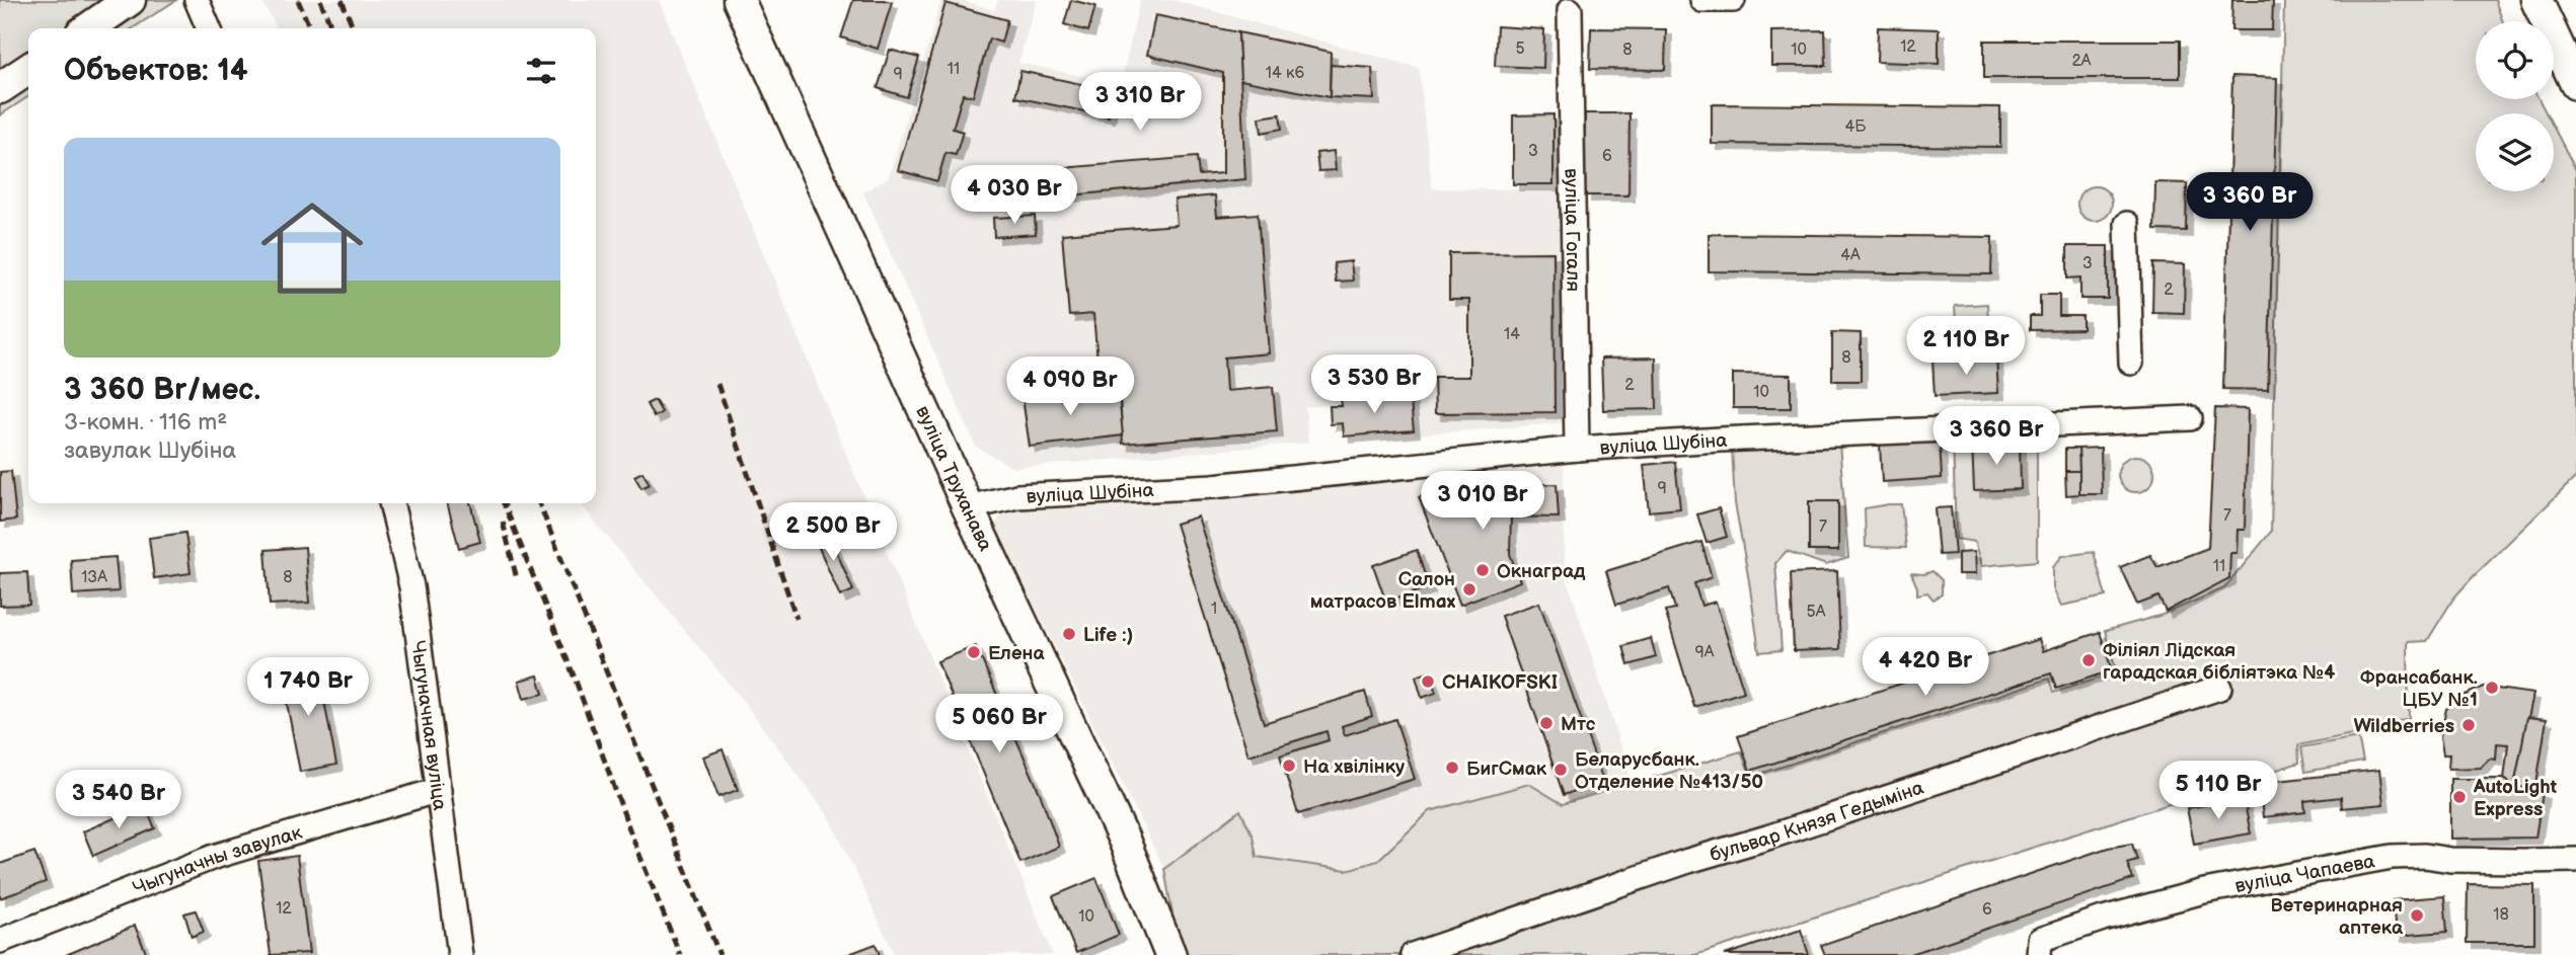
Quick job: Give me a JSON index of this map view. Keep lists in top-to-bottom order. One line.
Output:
{"streets":{"main road":["вуліца Труханава"],"street":["вуліца Гогаля","вуліца Шубіна","Чыгуначная вуліца","бульвар Князя Гедыміна","Чыгуначны завулак","вуліца Чапаева"]},"crossings":[["вуліца Гогаля","вуліца Шубіна"],["вуліца Шубіна","вуліца Труханава"],["Чыгуначная вуліца","Чыгуначны завулак"]],"places":["Окнаград","Салон матрасов Elmax","Life :)","Елена","Філіял Лідская гарадская бібліятэка №4","CHAIKOFSKI","Франсабанк. ЦБУ №1","Мтс","Wildberries","На хвілінку","БигСмак","Беларусбанк. Отделение №413/50","AutoLight Express","Ветеринарная аптека"],"house_numbers":["12","5","8","10","2А","11","14 к6","9","4Б","3","6","4А","3","2","14","8","2","10","9","7","7","11","13А","8","1","5А","9А","12","6","18","10"],"page":{"heading":"Объектов: 14","price":["3 310 Br","4 030 Br","3 360 Br","2 110 Br","3 530 Br","4 090 Br","3 360 Br","3 010 Br","2 500 Br","4 420 Br","1 740 Br","5 060 Br","5 110 Br","3 540 Br"],"list":[{"name":"3 360 Br/мес.","note":"3-комн. · 116 m² · завулак Шубіна"}]}}
